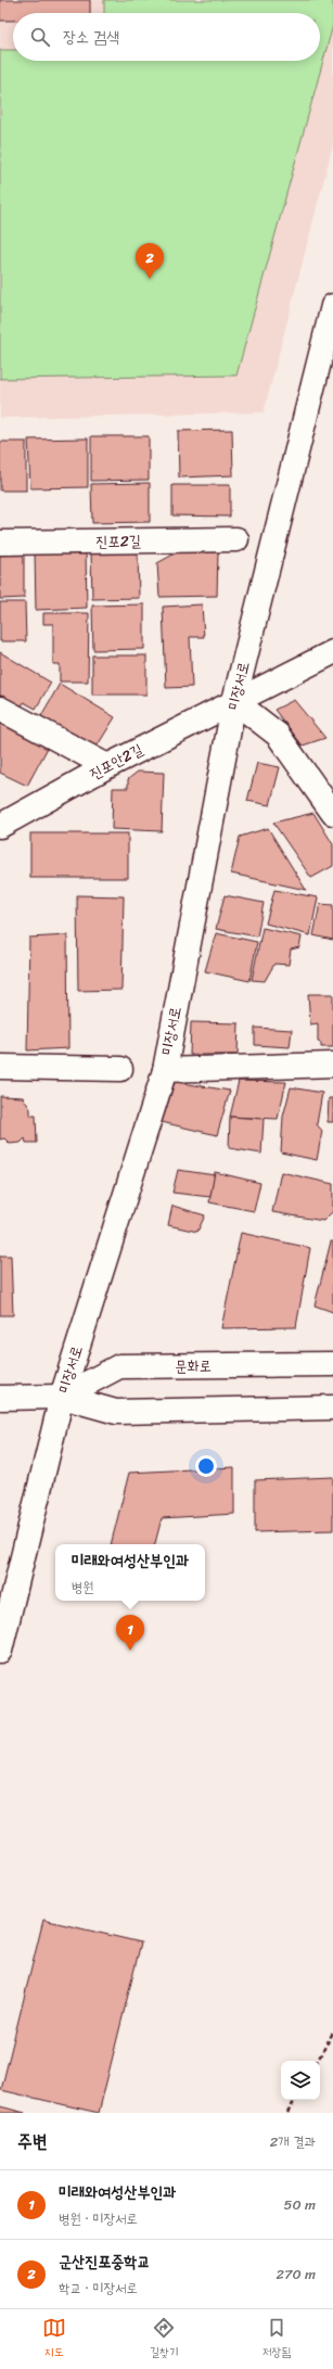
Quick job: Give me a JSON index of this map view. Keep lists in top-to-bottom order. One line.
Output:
{"streets":{"street":["진포2길","미장서로","진포안2길","문화로"]},"crossings":[["미장서로","진포안2길"],["미장서로","문화로"]],"page":{"search":"장소 검색","pins":["2","1"],"popup":["미래와여성산부인과","병원"],"heading":["주변","2개 결과"],"list":[{"mark":"1","name":"미래와여성산부인과","note":"병원 · 미장서로","value":"50 m"},{"mark":"2","name":"군산진포중학교","note":"학교 · 미장서로","value":"270 m"}],"nav":["지도","길찾기","저장됨"]}}
